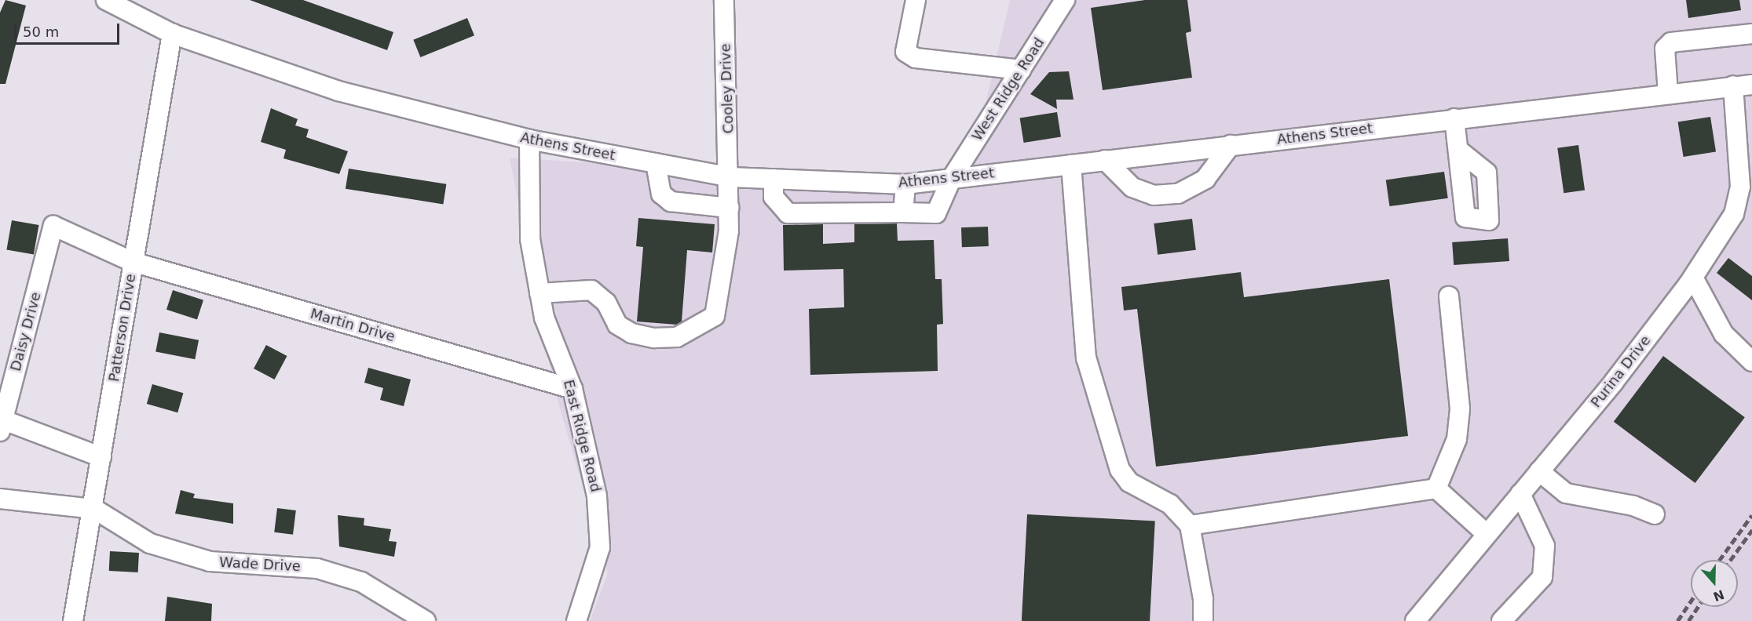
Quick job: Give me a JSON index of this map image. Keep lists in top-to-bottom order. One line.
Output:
{"streets":{"street":["Cooley Drive","West Ridge Road","Athens Street","Martin Drive","Patterson Drive","Daisy Drive","Purina Drive","East Ridge Road","Wade Drive"]},"crossings":[["Cooley Drive","Athens Street"],["Cooley Drive","East Ridge Road"],["West Ridge Road","Athens Street"],["Athens Street","Patterson Drive"],["Athens Street","Purina Drive"],["Athens Street","East Ridge Road"],["Martin Drive","Patterson Drive"],["Martin Drive","Daisy Drive"],["Martin Drive","East Ridge Road"],["Patterson Drive","Daisy Drive"],["Patterson Drive","Wade Drive"]],"scale_bar":"50 m","north":"bottom"}
